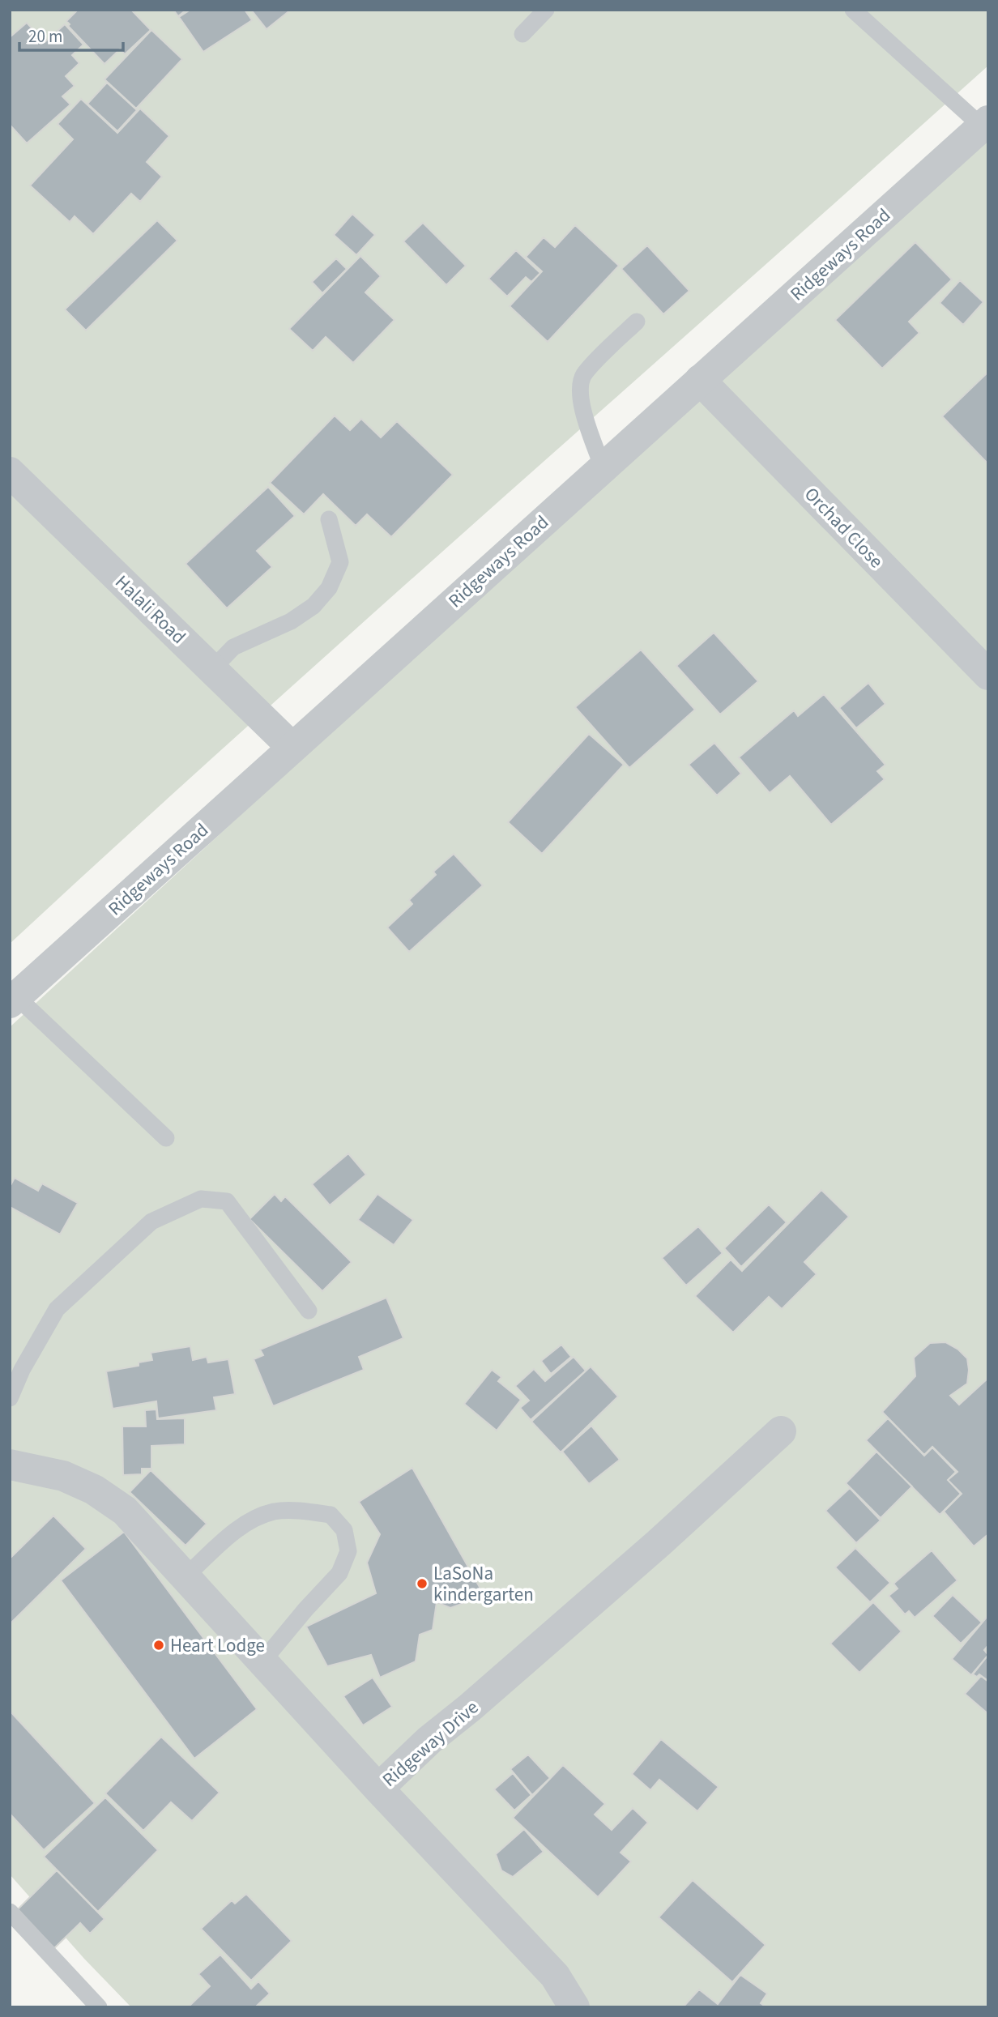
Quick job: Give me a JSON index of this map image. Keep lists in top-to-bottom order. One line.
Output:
{"streets":{"street":["Ridgeways Road","Orchad Close","Halali Road","Ridgeway Drive"]},"crossings":[["Ridgeways Road","Orchad Close"],["Ridgeways Road","Halali Road"]],"places":["LaSoNa kindergarten","Heart Lodge"],"scale_bar":"20 m"}
